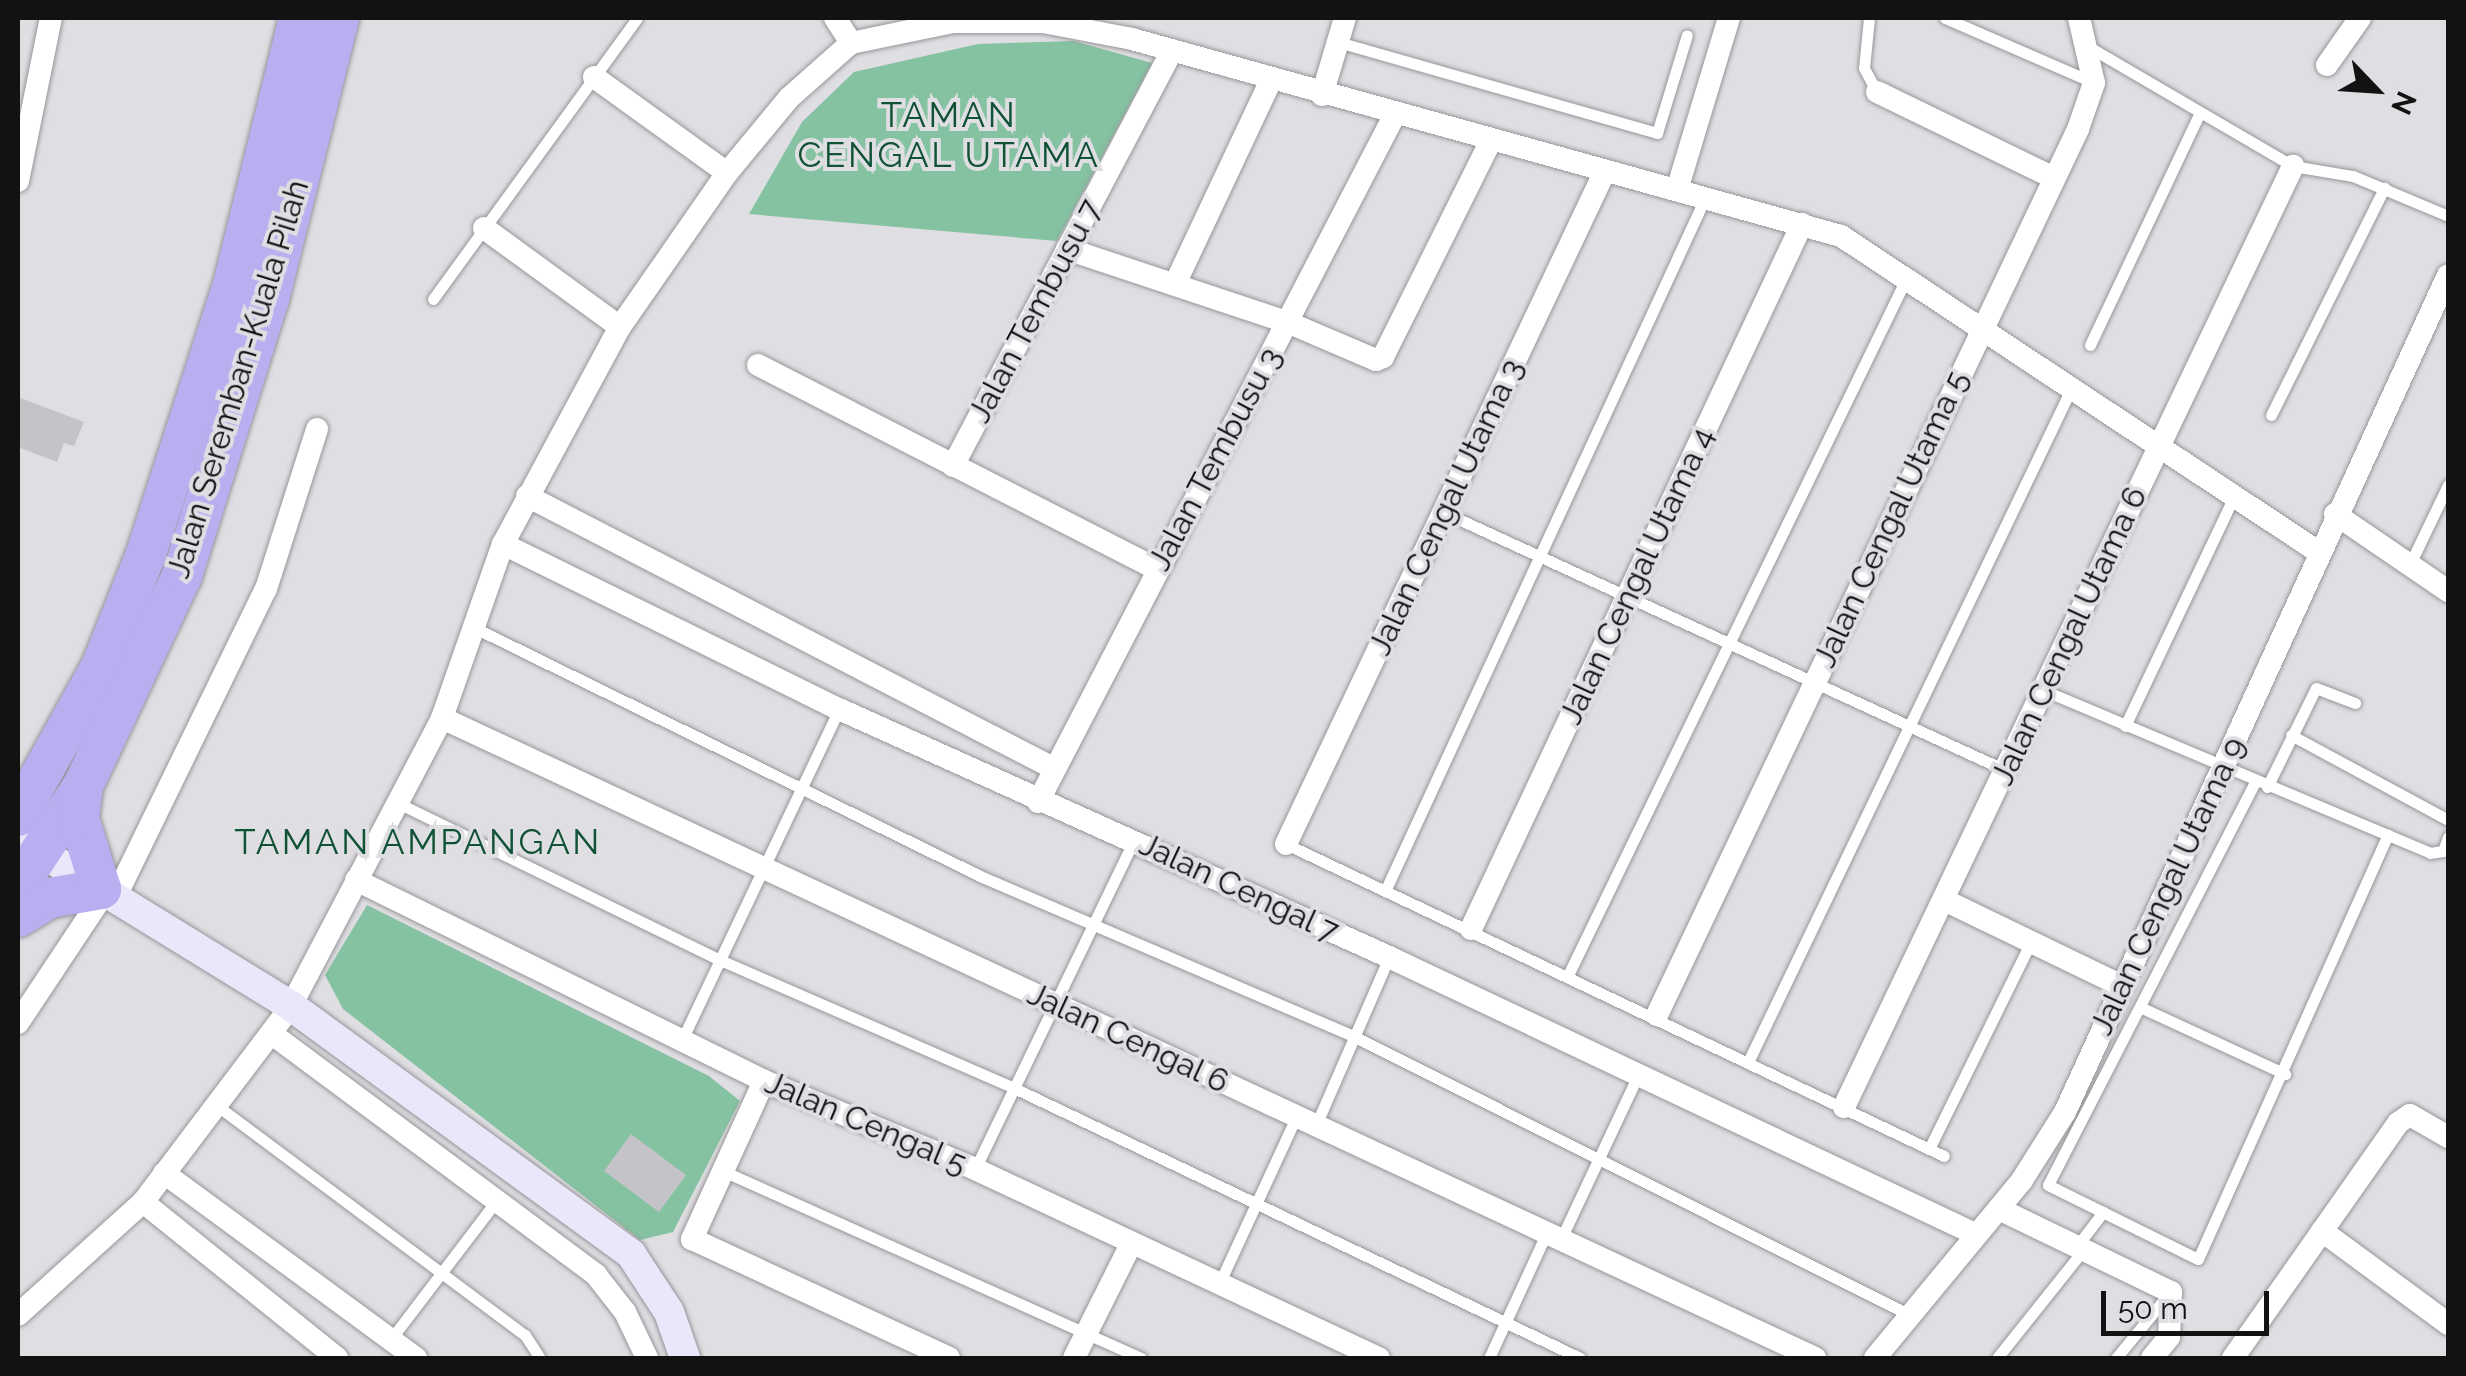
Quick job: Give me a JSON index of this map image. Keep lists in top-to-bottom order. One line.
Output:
{"streets":{"highway":["Jalan Seremban-Kuala Pilah"],"street":["Jalan Tembusu 7","Jalan Tembusu 3","Jalan Cengal Utama 3","Jalan Cengal Utama 5","Jalan Cengal Utama 4","Jalan Cengal Utama 6","Jalan Cengal Utama 9","Jalan Cengal 7","Jalan Cengal 6","Jalan Cengal 5"]},"crossings":[["Jalan Tembusu 3","Jalan Cengal 7"],["Jalan Cengal Utama 9","Jalan Cengal 7"]],"districts":["TAMAN CENGAL UTAMA","TAMAN AMPANGAN"],"scale_bar":"50 m","north":"bottom right"}
